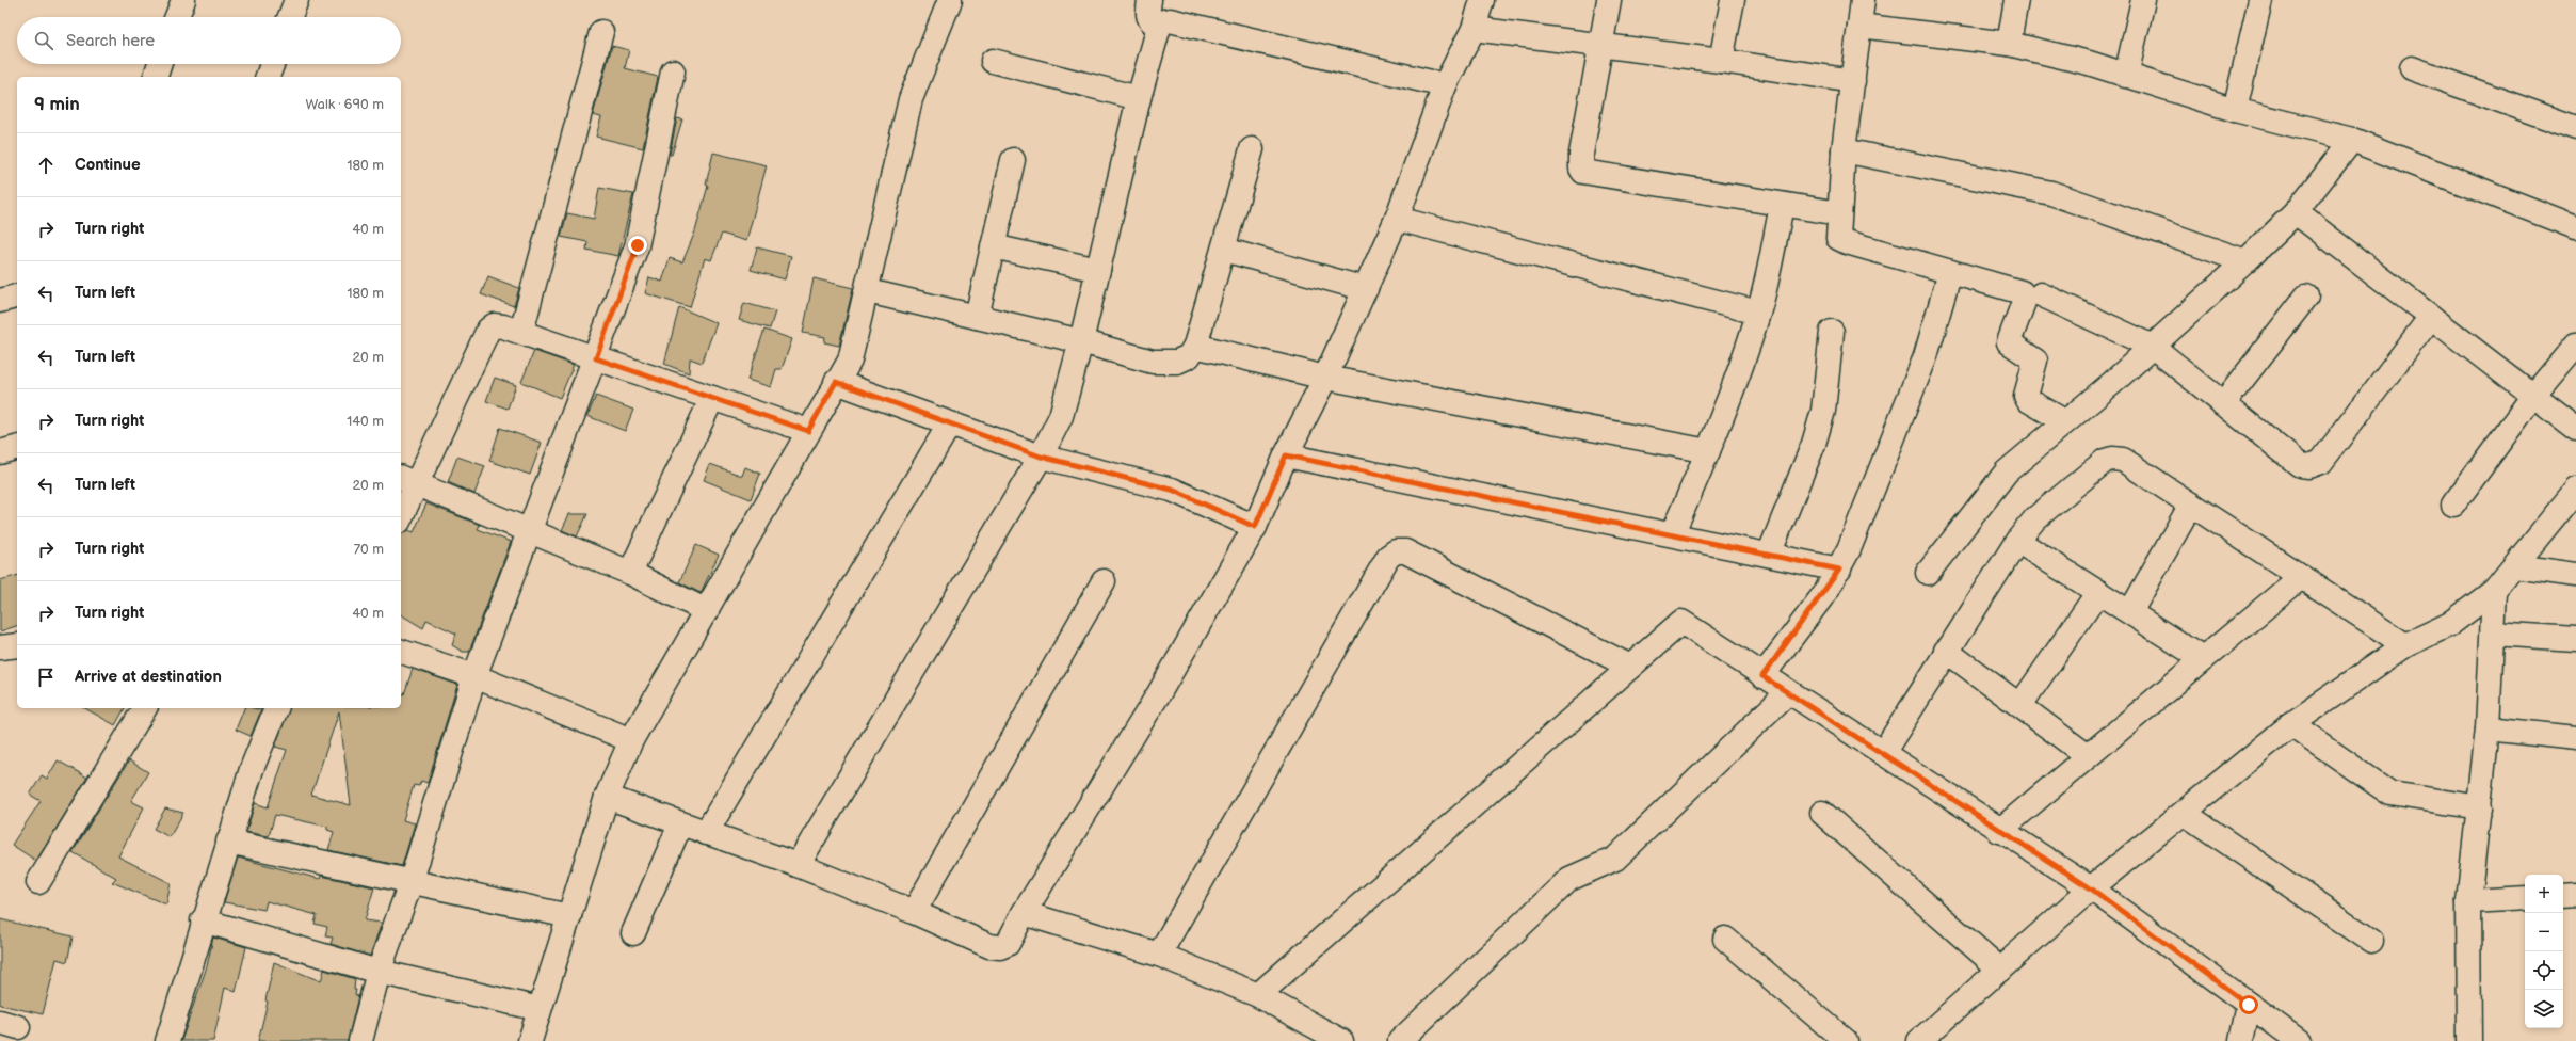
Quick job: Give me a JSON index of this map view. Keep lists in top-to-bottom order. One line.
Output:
{"page":{"search":"Search here","heading":["9 min","Walk · 690 m"],"list":[["Continue","180 m"],["Turn right","40 m"],["Turn left","180 m"],["Turn left","20 m"],["Turn right","140 m"],["Turn left","20 m"],["Turn right","70 m"],["Turn right","40 m"],"Arrive at destination"],"map_buttons":["+","−"]}}
